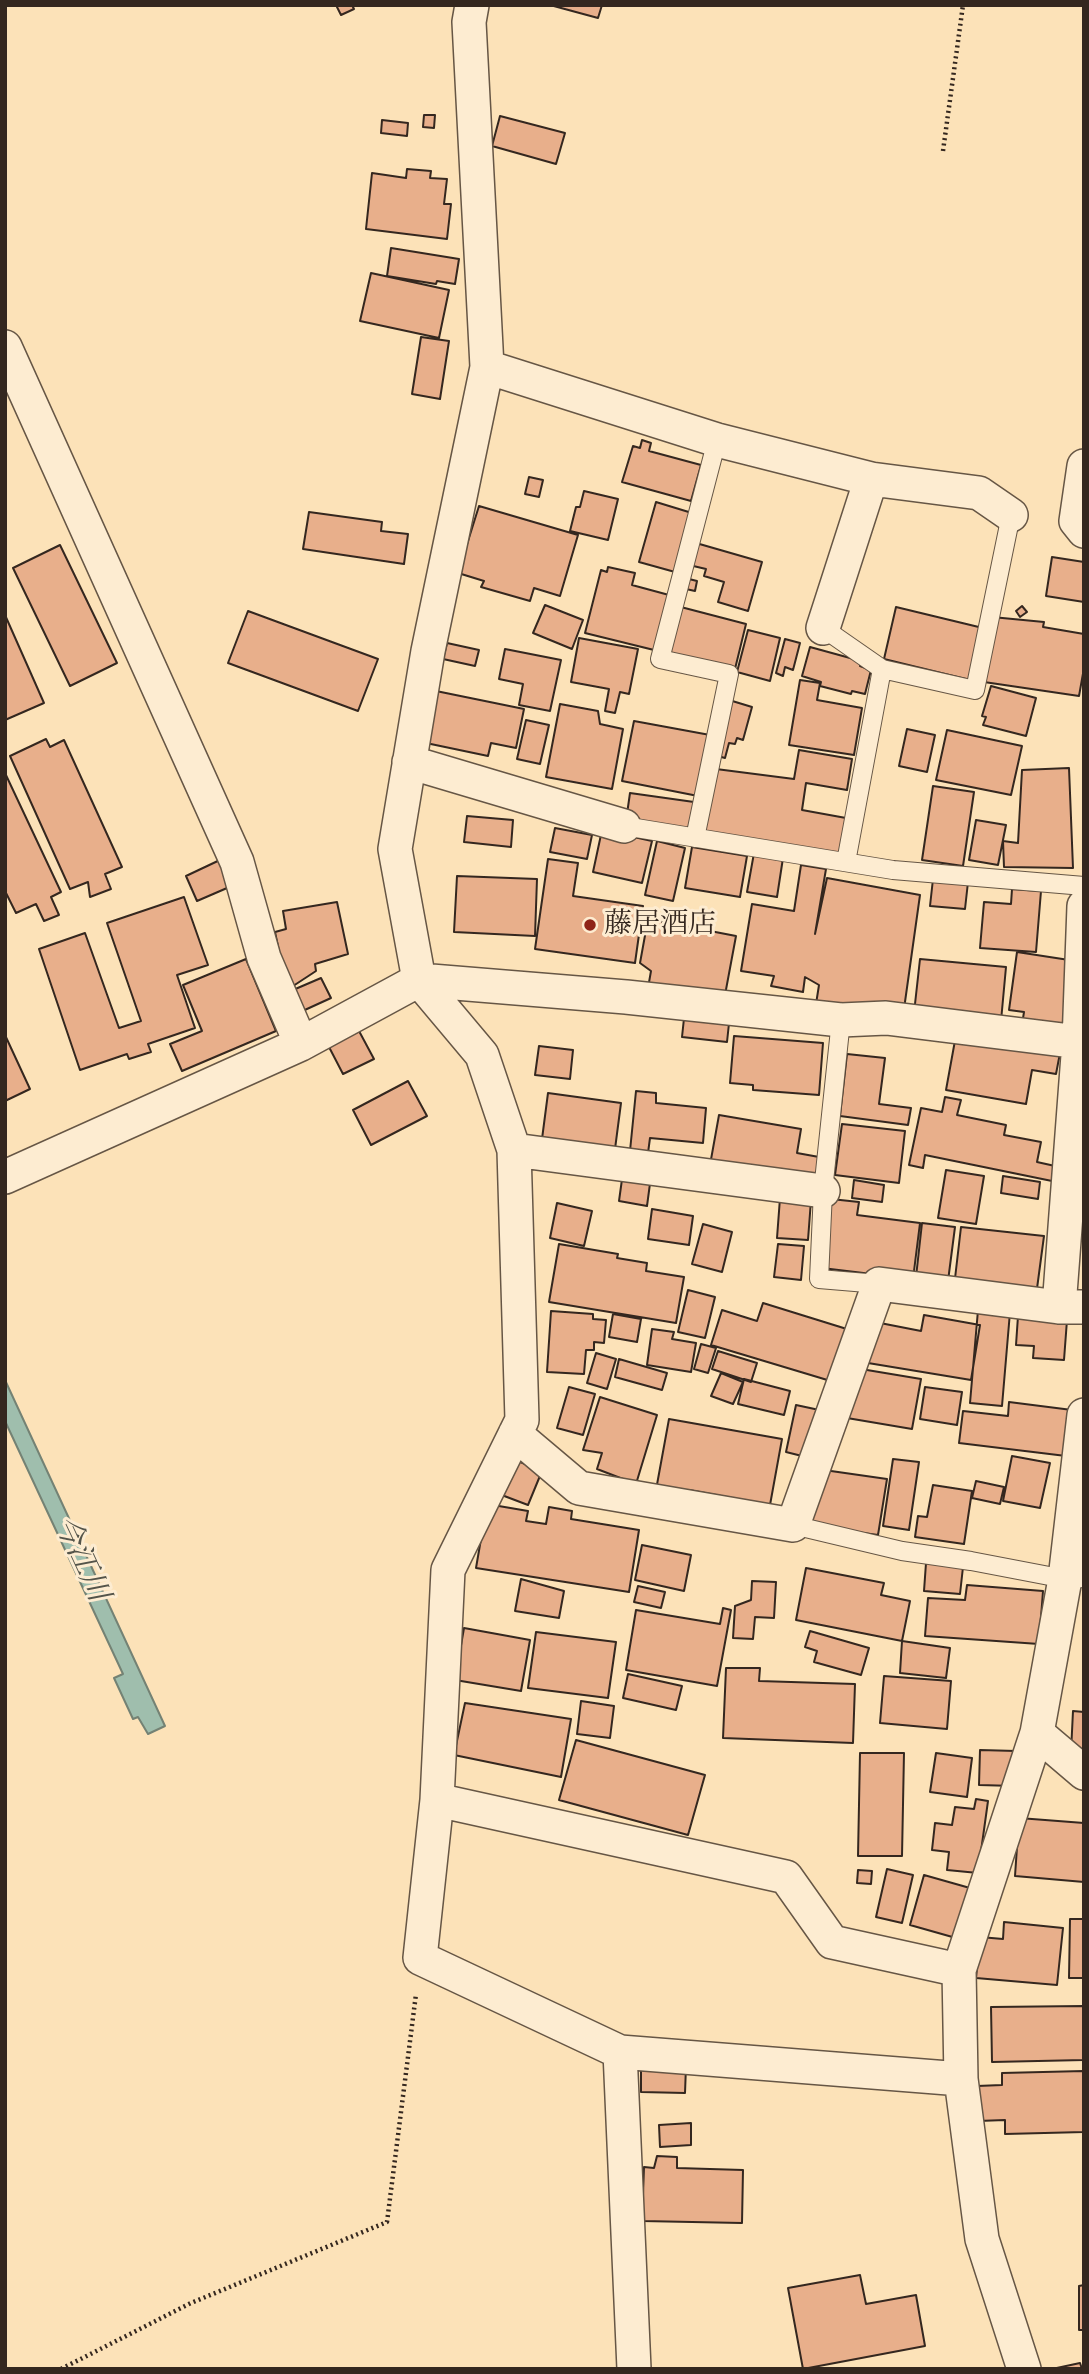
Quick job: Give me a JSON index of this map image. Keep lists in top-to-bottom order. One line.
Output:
{"water":["今江川"],"places":["藤居酒店"]}
